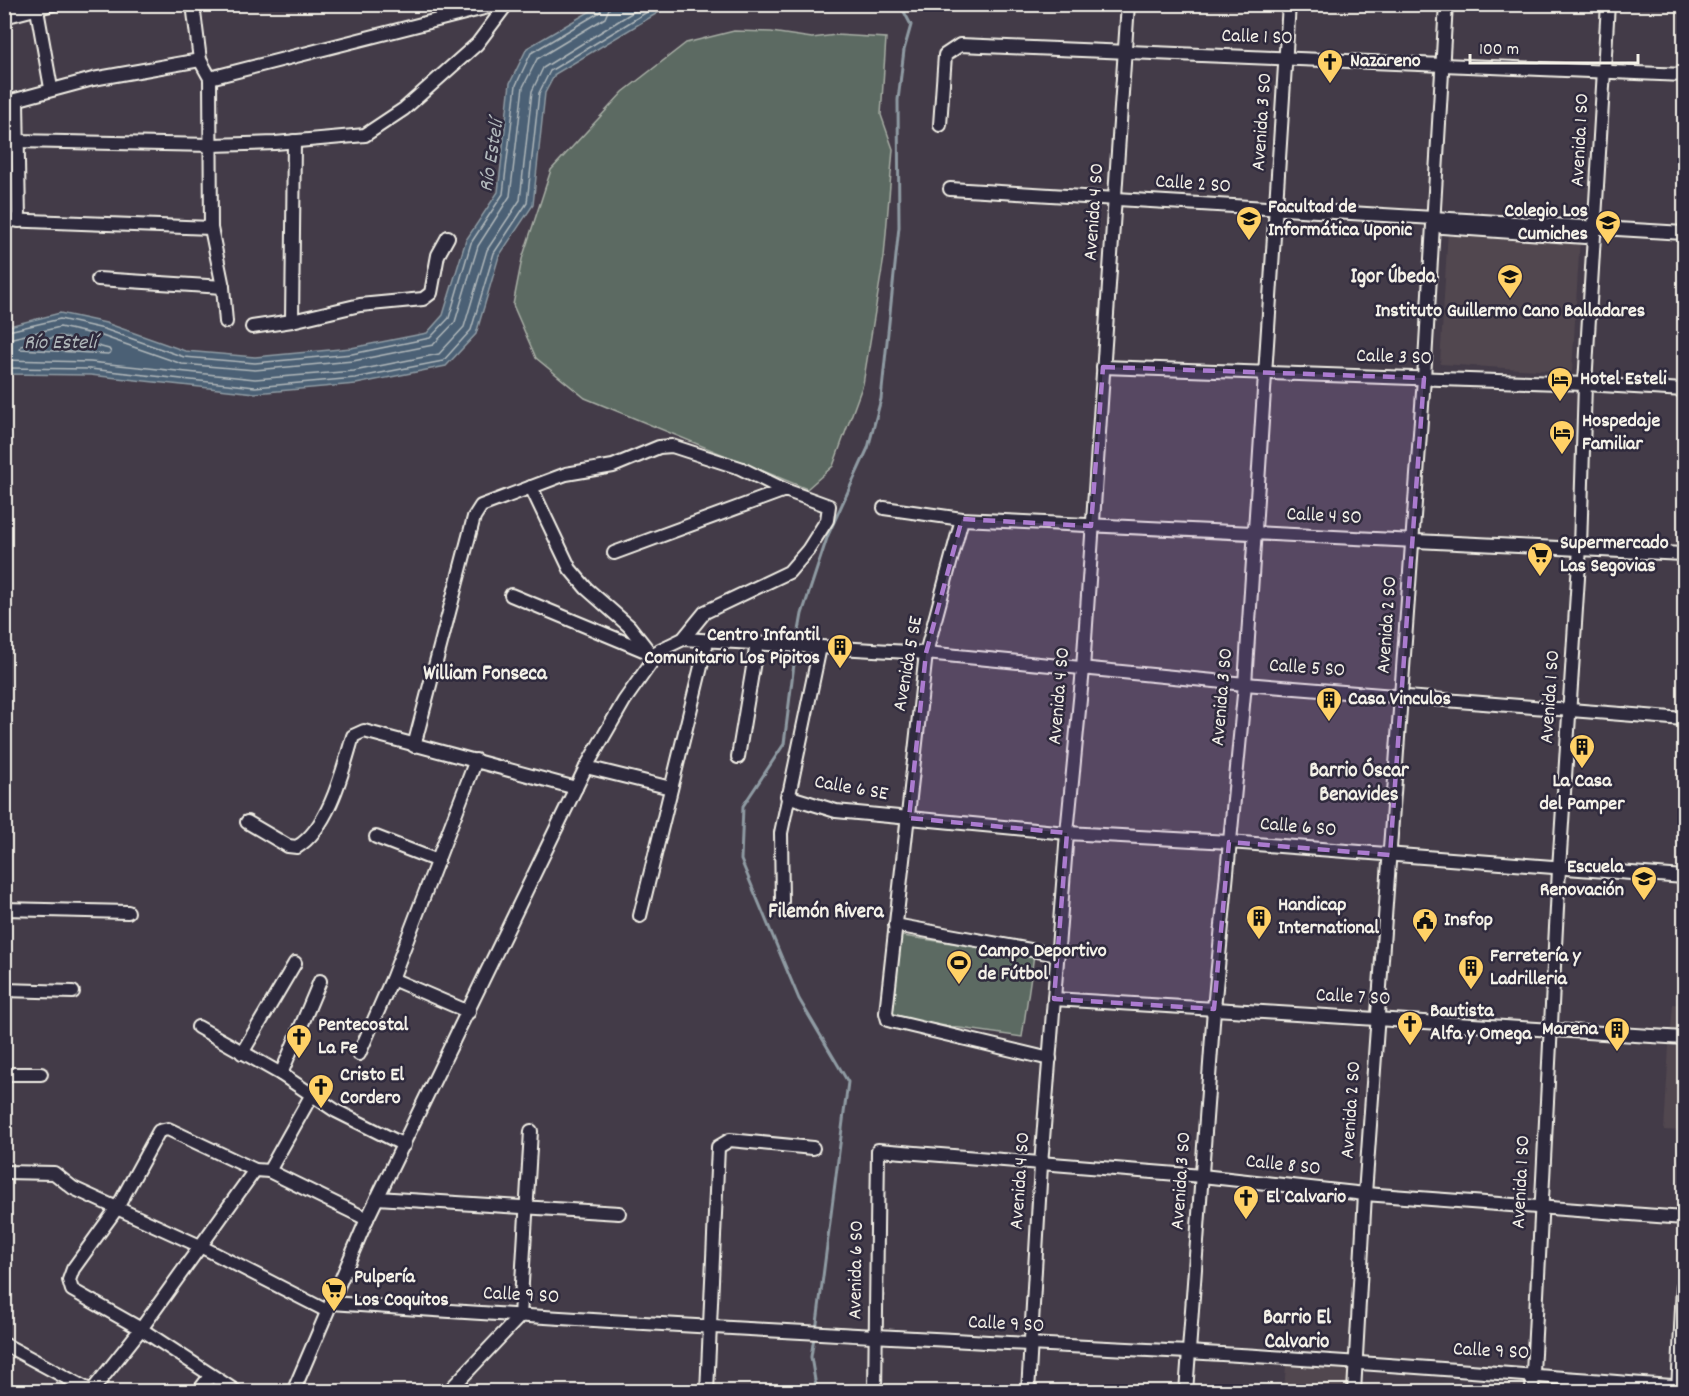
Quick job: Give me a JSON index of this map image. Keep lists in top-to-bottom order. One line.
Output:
{"streets":{"street":["Calle 1 SO","Avenida 3 SO","Avenida 1 SO","Calle 2 SO","Avenida 4 SO","Calle 3 SO","Calle 4 SO","Avenida 2 SO","Avenida 5 SE","Calle 5 SO","Calle 6 SE","Calle 6 SO","Calle 7 SO","Calle 8 SO","Avenida 6 SO","Calle 9 SO"]},"crossings":[["Calle 1 SO","Avenida 3 SO"],["Calle 1 SO","Avenida 1 SO"],["Calle 1 SO","Avenida 4 SO"],["Calle 1 SO","Avenida 2 SO"],["Avenida 3 SO","Calle 2 SO"],["Avenida 3 SO","Calle 3 SO"],["Avenida 3 SO","Calle 4 SO"],["Avenida 3 SO","Calle 5 SO"],["Avenida 3 SO","Calle 6 SO"],["Avenida 3 SO","Calle 7 SO"],["Avenida 3 SO","Calle 8 SO"],["Avenida 3 SO","Calle 9 SO"],["Avenida 1 SO","Calle 2 SO"],["Avenida 1 SO","Calle 3 SO"],["Avenida 1 SO","Calle 4 SO"],["Avenida 1 SO","Calle 5 SO"],["Avenida 1 SO","Calle 6 SO"],["Avenida 1 SO","Calle 7 SO"],["Avenida 1 SO","Calle 8 SO"],["Avenida 1 SO","Calle 9 SO"],["Calle 2 SO","Avenida 4 SO"],["Calle 2 SO","Avenida 2 SO"],["Avenida 4 SO","Calle 3 SO"],["Avenida 4 SO","Calle 4 SO"],["Avenida 4 SO","Avenida 5 SE"],["Avenida 4 SO","Calle 5 SO"],["Avenida 4 SO","Calle 6 SO"],["Avenida 4 SO","Calle 7 SO"],["Avenida 4 SO","Calle 8 SO"],["Avenida 4 SO","Calle 9 SO"],["Calle 3 SO","Avenida 2 SO"],["Calle 4 SO","Avenida 2 SO"],["Calle 4 SO","Avenida 5 SE"],["Avenida 2 SO","Calle 5 SO"],["Avenida 2 SO","Calle 6 SO"],["Avenida 2 SO","Calle 7 SO"],["Avenida 2 SO","Calle 8 SO"],["Avenida 2 SO","Calle 9 SO"],["Avenida 5 SE","Calle 5 SO"],["Avenida 5 SE","Calle 6 SE"],["Avenida 5 SE","Calle 6 SO"],["Calle 6 SE","Calle 6 SO"],["Calle 8 SO","Avenida 6 SO"],["Avenida 6 SO","Calle 9 SO"]],"districts":["Igor Úbeda","William Fonseca","Barrio Óscar Benavides","Filemón Rivera","Barrio El Calvario"],"water":["Río Estelí"],"places":{"church":["Nazareno","Bautista Alfa y Omega","Pentecostal La Fe","Cristo El Cordero","El Calvario"],"school or university":["Facultad de Informática Uponic","Colegio Los Cumiches","Instituto Guillermo Cano Balladares","Escuela Renovación"],"hotel":["Hotel Esteli","Hospedaje Familiar"],"supermarket":["Supermercado Las Segovias","Pulpería Los Coquitos"],"building":["Centro Infantil Comunitario Los Pipitos","Casa Vinculos","La Casa del Pamper","Handicap International","Ferretería y Ladrilleria","Marena"],"public building":["Insfop"],"sports":["Campo Deportivo de Fútbol"]},"scale_bar":"100 m"}
